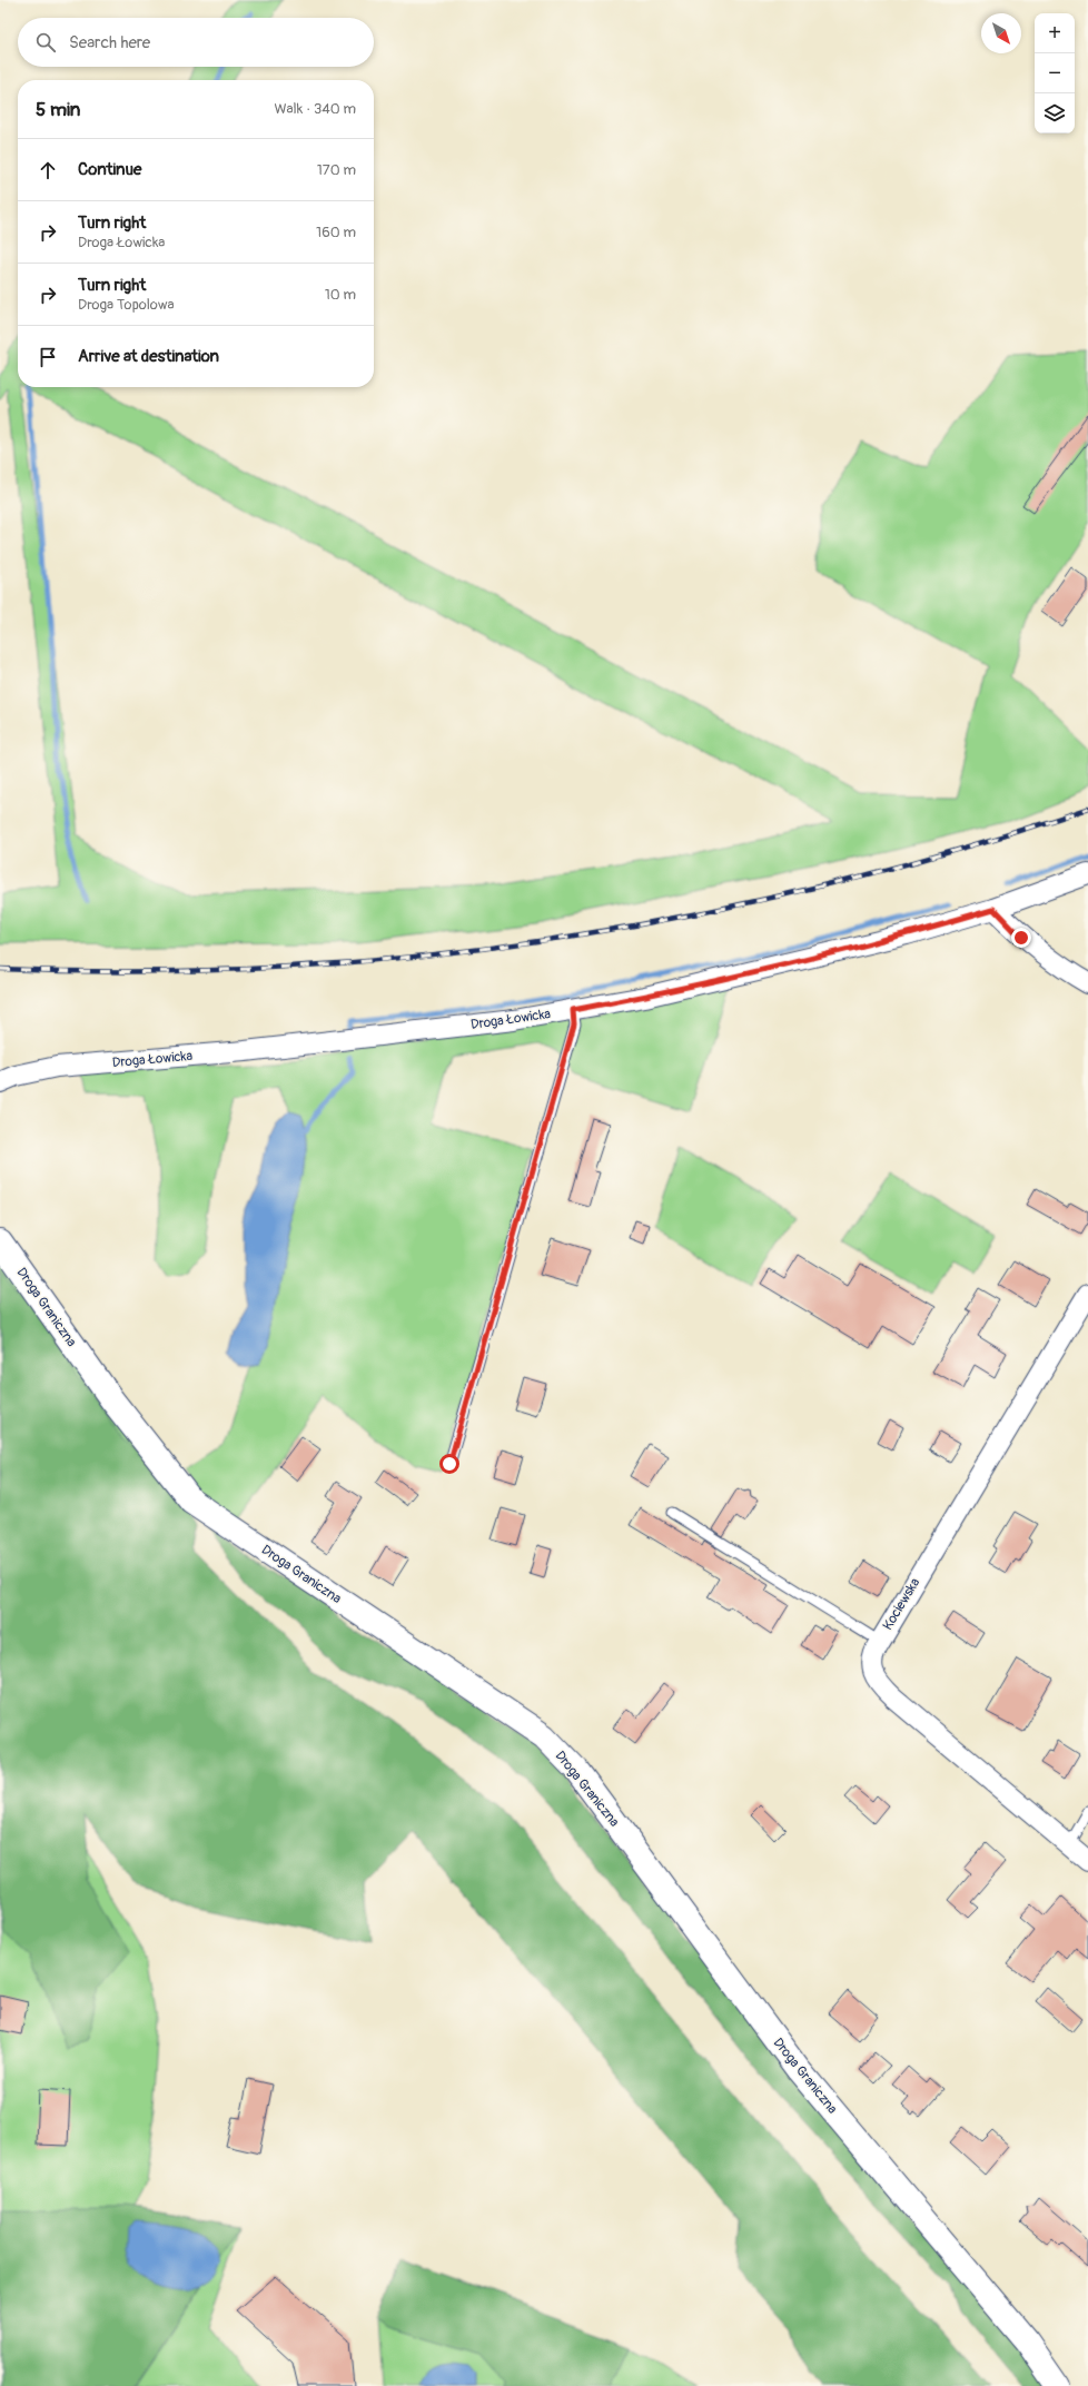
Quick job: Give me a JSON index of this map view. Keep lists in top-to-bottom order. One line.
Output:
{"streets":{"street":["Droga Łowicka","Droga Graniczna","Kociewska"]},"north":"bottom right","page":{"map_buttons":["+","−"],"search":"Search here","heading":["5 min","Walk · 340 m"],"list":[["Continue","170 m"],["Turn right","Droga Łowicka","160 m"],["Turn right","Droga Topolowa","10 m"],"Arrive at destination"]}}
